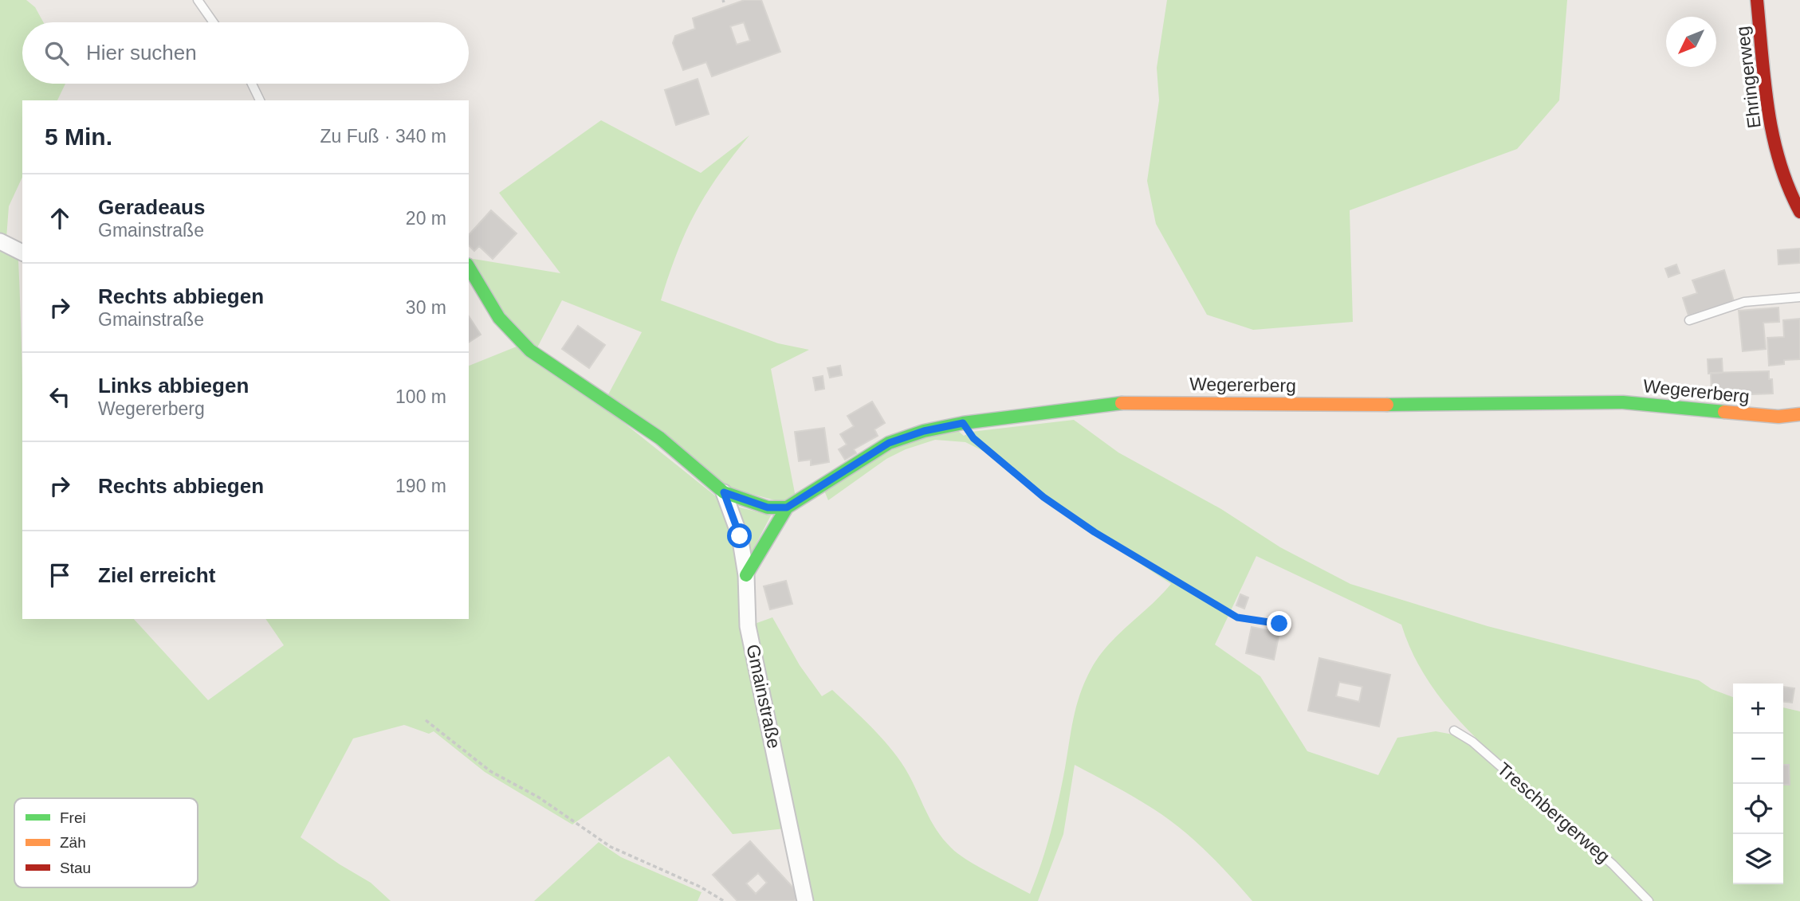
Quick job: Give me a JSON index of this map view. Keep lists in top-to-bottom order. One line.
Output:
{"streets":{"street":["Ehringerweg","Wegererberg","Gmainstraße"],"lane":["Treschbergerweg"]},"crossings":[["Wegererberg","Gmainstraße"]],"legend":["Frei","Zäh","Stau"],"north":"bottom left","page":{"search":"Hier suchen","heading":["5 Min.","Zu Fuß · 340 m"],"list":[["Geradeaus","Gmainstraße","20 m"],["Rechts abbiegen","Gmainstraße","30 m"],["Links abbiegen","Wegererberg","100 m"],["Rechts abbiegen","190 m"],"Ziel erreicht"],"map_buttons":["+","−"]}}
